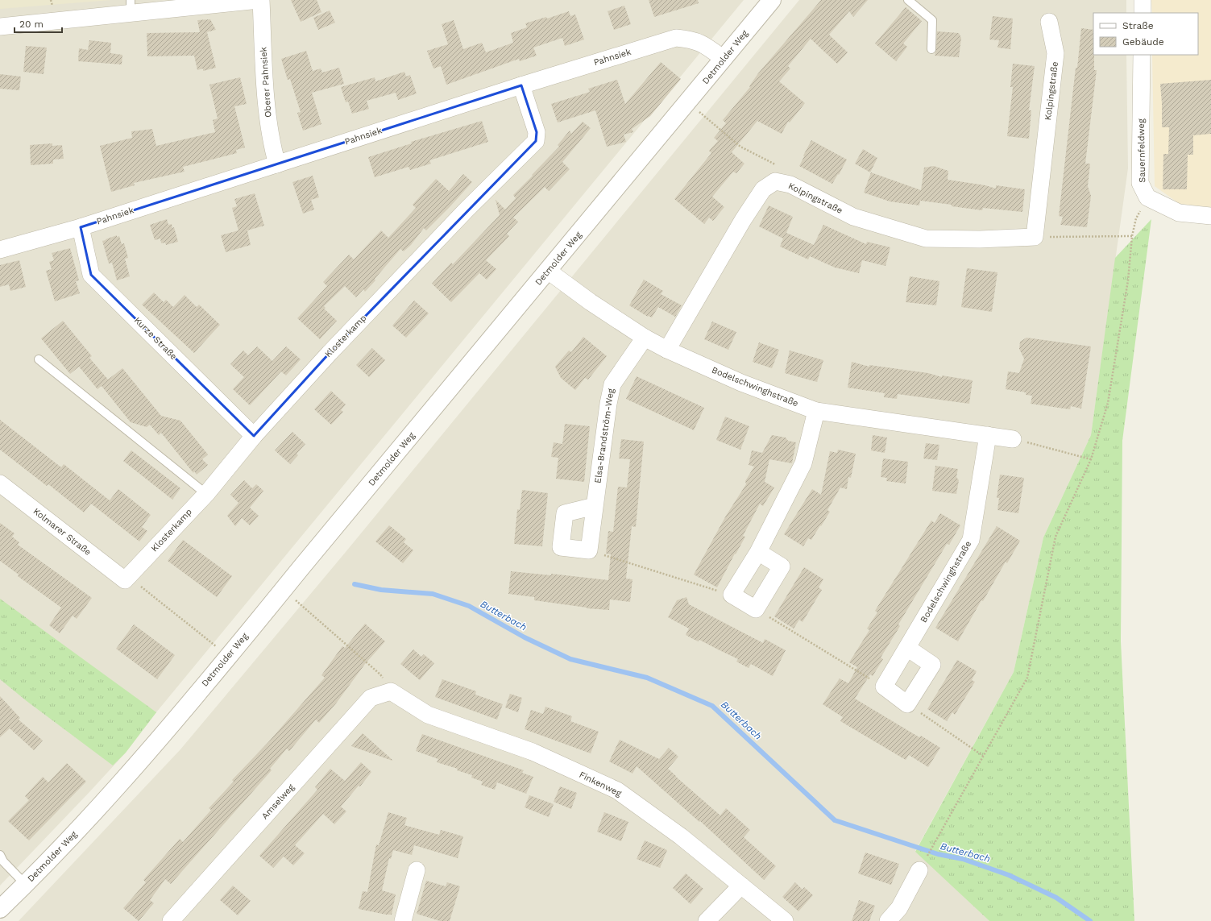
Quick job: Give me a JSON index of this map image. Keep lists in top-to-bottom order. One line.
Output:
{"streets":{"street":["Pahnsiek","Detmolder Weg","Oberer Pahnsiek","Kolpingstraße","Sauernfeldweg","Klosterkamp","Kurze Straße","Bodelschwinghstraße","Elsa-Brandström-Weg","Kolmarer Straße","Finkenweg","Amselweg"]},"crossings":[["Pahnsiek","Detmolder Weg"],["Pahnsiek","Oberer Pahnsiek"],["Pahnsiek","Klosterkamp"],["Pahnsiek","Kurze Straße"],["Detmolder Weg","Bodelschwinghstraße"],["Klosterkamp","Kurze Straße"],["Klosterkamp","Kolmarer Straße"],["Bodelschwinghstraße","Elsa-Brandström-Weg"],["Finkenweg","Amselweg"]],"water":["Butterbach"],"legend":["Straße","Gebäude"],"scale_bar":"20 m"}
